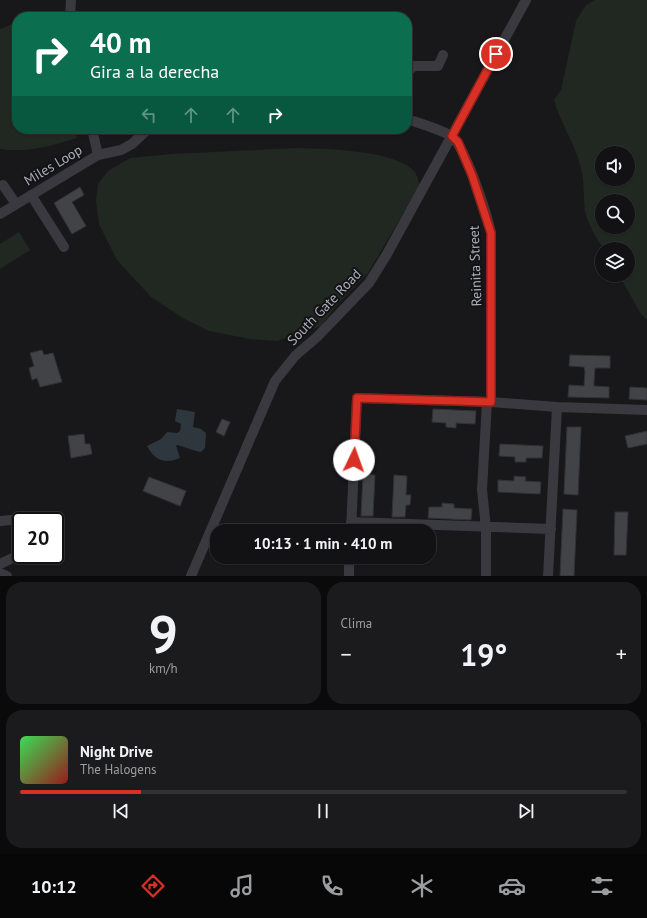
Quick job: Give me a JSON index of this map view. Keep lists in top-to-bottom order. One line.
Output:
{"streets":{"street":["Miles Loop","Reinita Street","South Gate Road"]},"crossings":[["Reinita Street","South Gate Road"]],"page":{"turn":["40 m","Gira a la derecha"],"limit":"20","trip":"10:13 · 1 min · 410 m","tile":[["9","km/h"],"Clima"],"heat":["−","19°","+"],"song":["Night Drive","The Halogens"],"tabs":"10:12"}}
